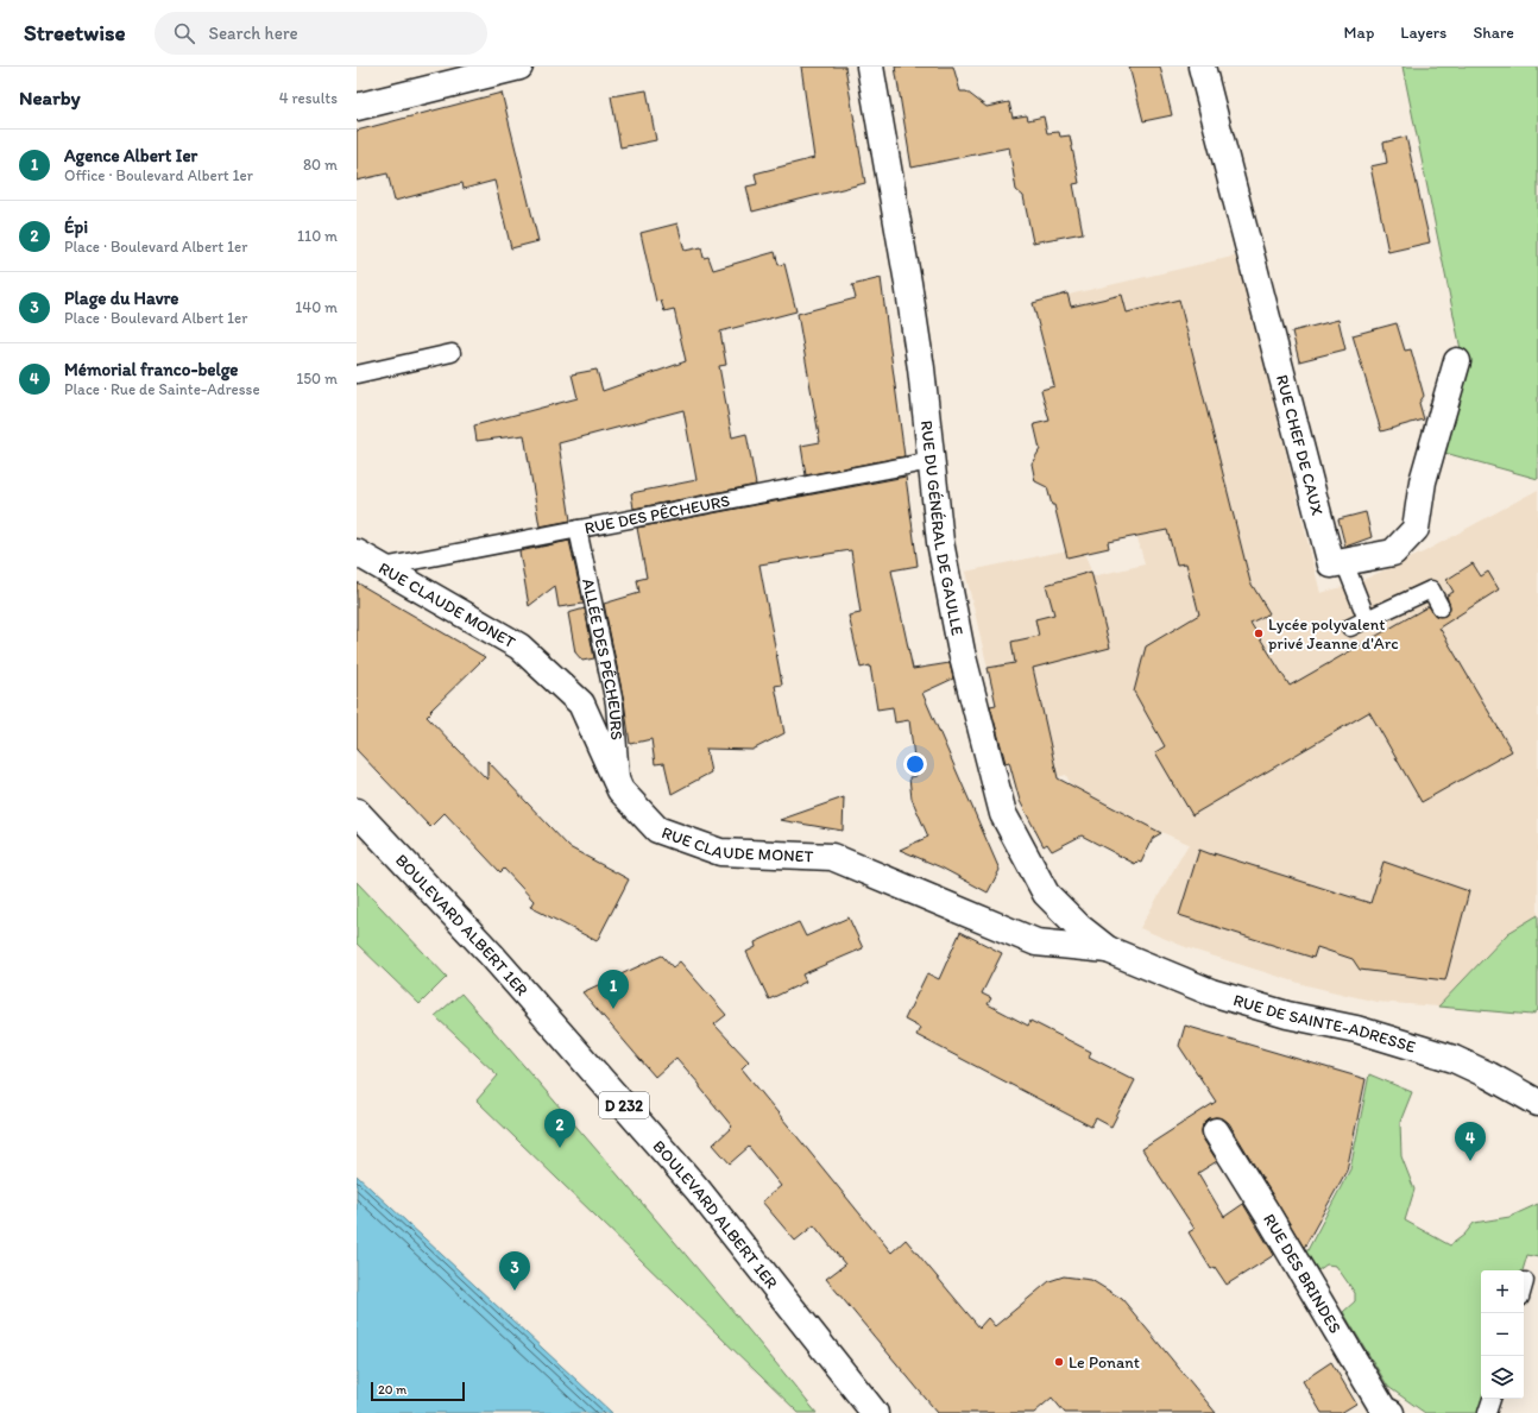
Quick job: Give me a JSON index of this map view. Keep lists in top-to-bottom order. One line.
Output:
{"streets":{"street":["RUE CHEF DE CAUX","RUE DU GÉNÉRAL DE GAULLE","RUE CLAUDE MONET","BOULEVARD ALBERT 1ER","RUE DE SAINTE-ADRESSE","D 232","RUE DES BRINDES"],"lane":["RUE DES PÊCHEURS","ALLÉE DES PÊCHEURS"]},"crossings":[["RUE DES PÊCHEURS","RUE DU GÉNÉRAL DE GAULLE"],["RUE DES PÊCHEURS","RUE CLAUDE MONET"],["RUE DES PÊCHEURS","ALLÉE DES PÊCHEURS"],["RUE DU GÉNÉRAL DE GAULLE","RUE CLAUDE MONET"],["RUE DU GÉNÉRAL DE GAULLE","RUE DE SAINTE-ADRESSE"],["RUE CLAUDE MONET","ALLÉE DES PÊCHEURS"],["RUE CLAUDE MONET","RUE DE SAINTE-ADRESSE"]],"places":["Lycée polyvalent privé Jeanne d'Arc","Le Ponant"],"scale_bar":"20 m","page":{"header":"Streetwise","search":"Search here","nav":["Map","Layers","Share"],"heading":["Nearby","4 results"],"list":[{"mark":"1","name":"Agence Albert Ier","note":"Office · Boulevard Albert 1er","value":"80 m"},{"mark":"2","name":"Épi","note":"Place · Boulevard Albert 1er","value":"110 m"},{"mark":"3","name":"Plage du Havre","note":"Place · Boulevard Albert 1er","value":"140 m"},{"mark":"4","name":"Mémorial franco-belge","note":"Place · Rue de Sainte-Adresse","value":"150 m"}],"pins":["1","2","4","3"],"map_buttons":["+","−"],"scale":"20 m"}}
